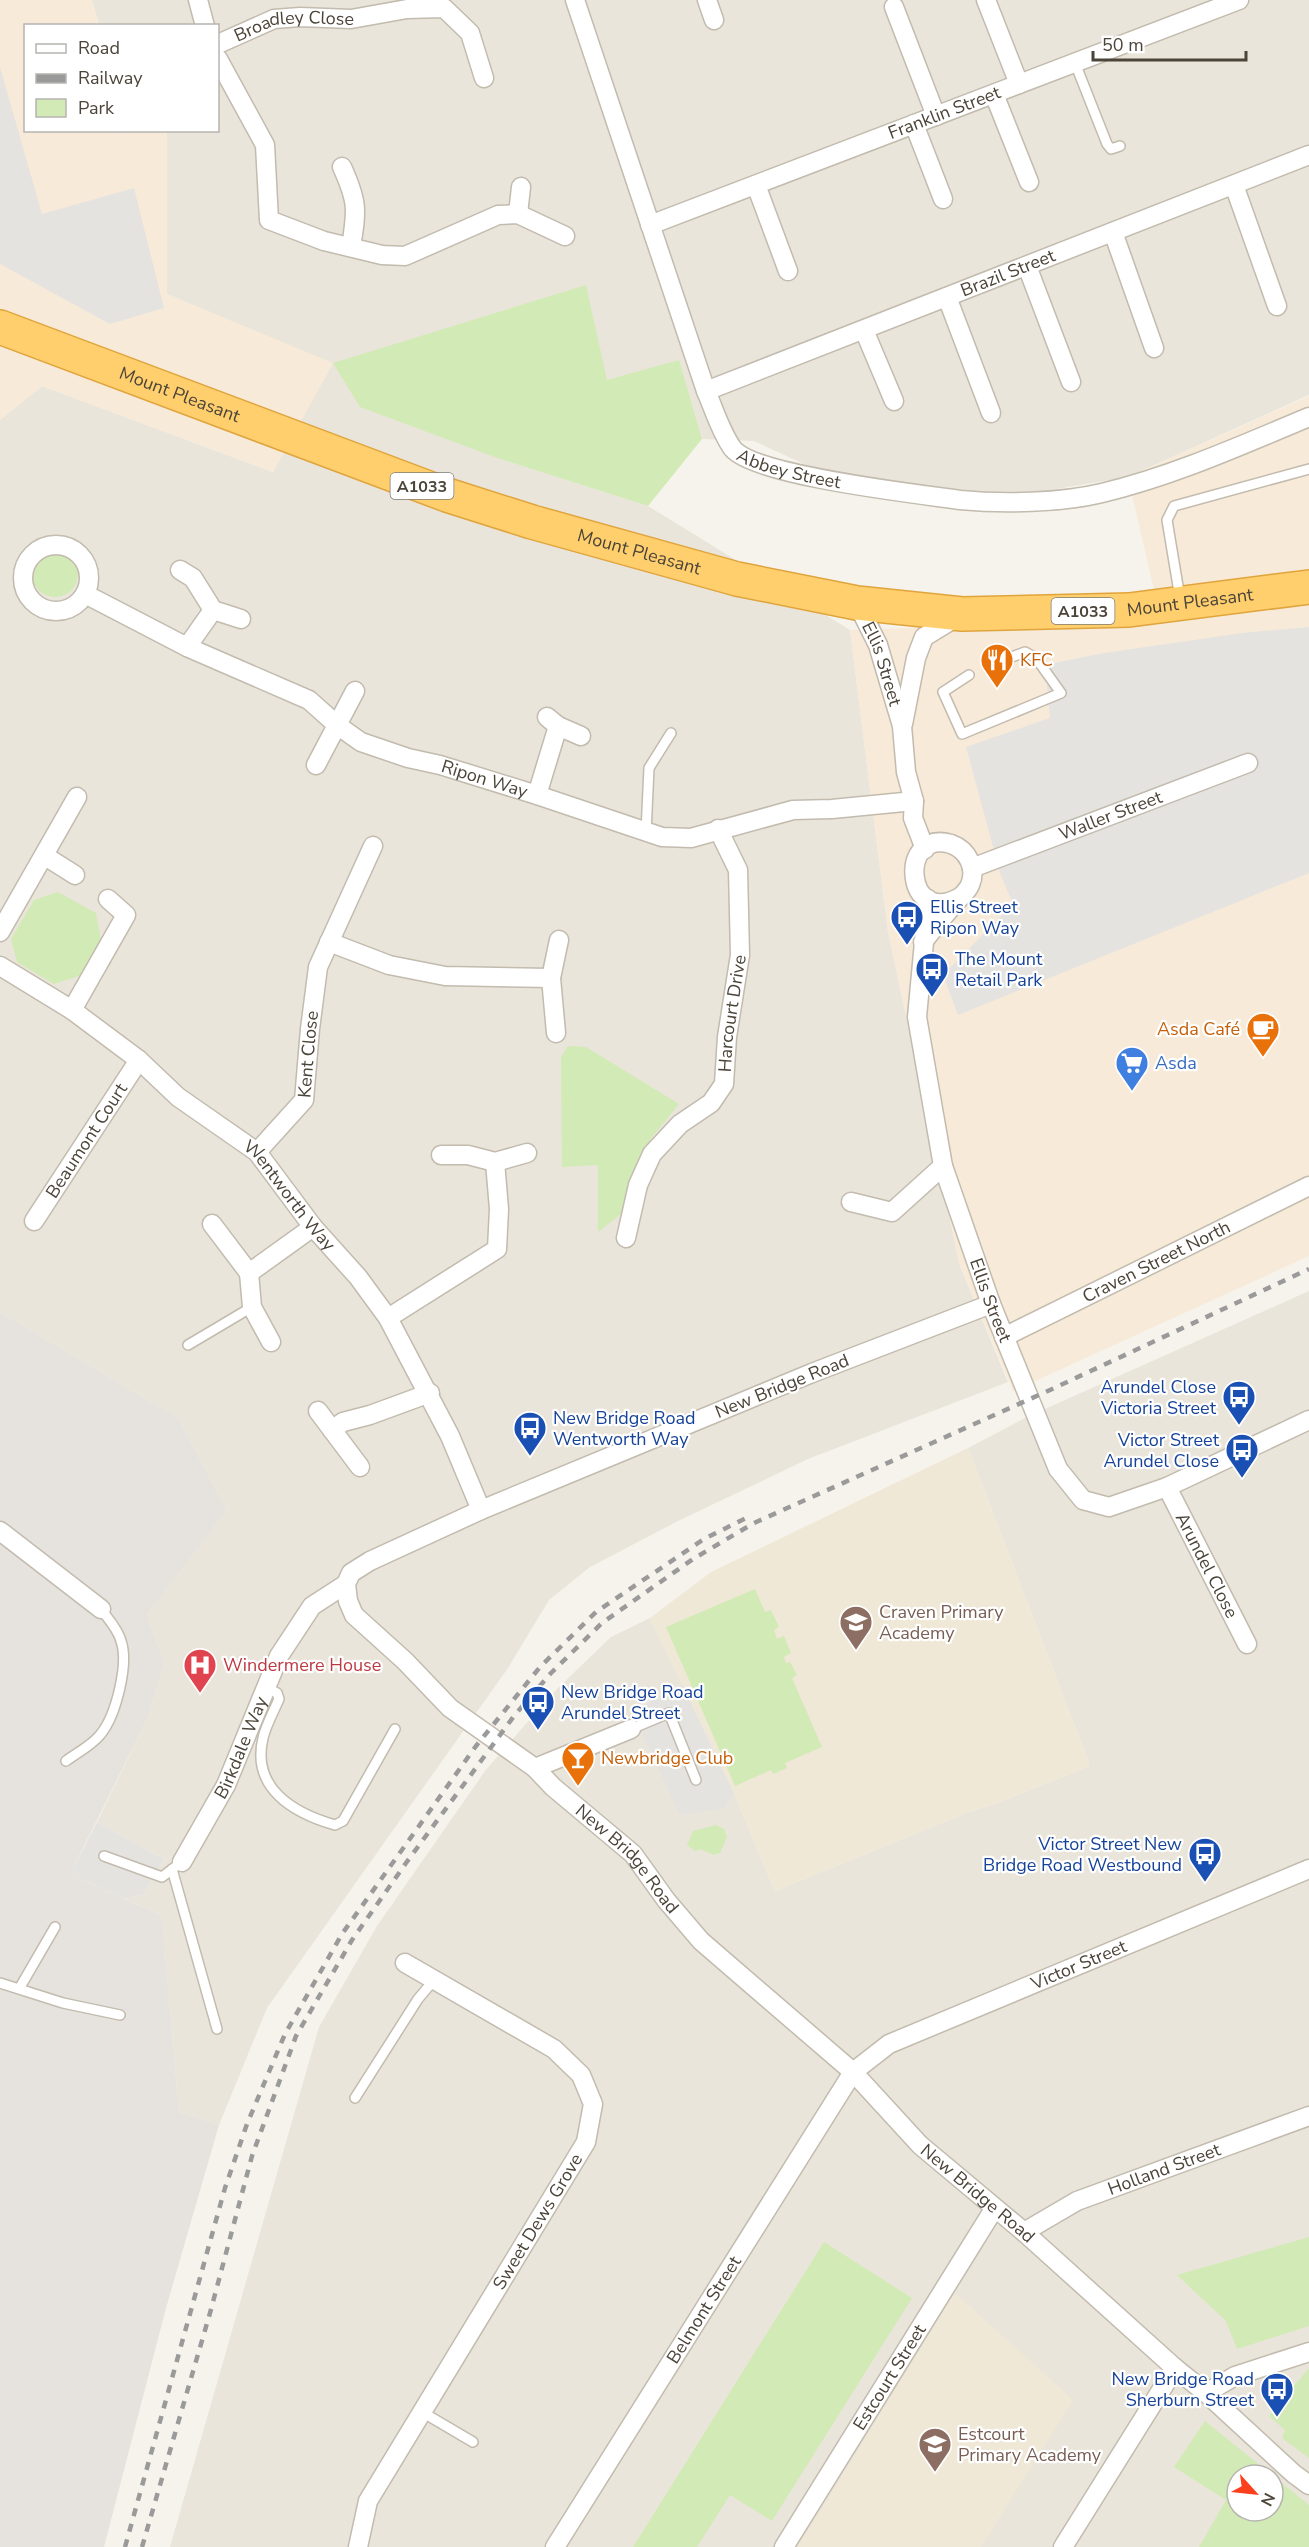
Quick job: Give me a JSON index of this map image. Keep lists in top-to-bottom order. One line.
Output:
{"streets":{"highway":["Mount Pleasant","A1033"],"street":["Broadley Close","Franklin Street","Brazil Street","Abbey Street","Ellis Street","Ripon Way","Waller Street","Harcourt Drive","Kent Close","Beaumont Court","Wentworth Way","Craven Street North","New Bridge Road","Arundel Close","Birkdale Way","Victor Street","Holland Street","Sweet Dews Grove","Belmont Street","Estcourt Street"]},"crossings":[["Franklin Street","Abbey Street"],["Brazil Street","Abbey Street"],["Mount Pleasant","Ellis Street"],["Ellis Street","Ripon Way"],["Ellis Street","Waller Street"],["Ellis Street","Craven Street North"],["Ellis Street","New Bridge Road"],["Ellis Street","Arundel Close"],["Ripon Way","Harcourt Drive"],["Kent Close","Wentworth Way"],["Beaumont Court","Wentworth Way"],["Wentworth Way","New Bridge Road"],["New Bridge Road","Birkdale Way"],["New Bridge Road","Victor Street"],["New Bridge Road","Holland Street"],["New Bridge Road","Belmont Street"],["New Bridge Road","Estcourt Street"],["Victor Street","Belmont Street"]],"places":{"restaurant":["KFC"],"bus stop":["Ellis Street Ripon Way","The Mount Retail Park","Arundel Close Victoria Street","New Bridge Road Wentworth Way","Victor Street Arundel Close","New Bridge Road Arundel Street","Victor Street New Bridge Road Westbound","New Bridge Road Sherburn Street"],"cafe":["Asda Café"],"supermarket":["Asda"],"school or university":["Craven Primary Academy","Estcourt Primary Academy"],"hospital":["Windermere House"],"bar":["Newbridge Club"]},"legend":["Road","Railway","Park"],"scale_bar":"50 m","north":"bottom right"}
